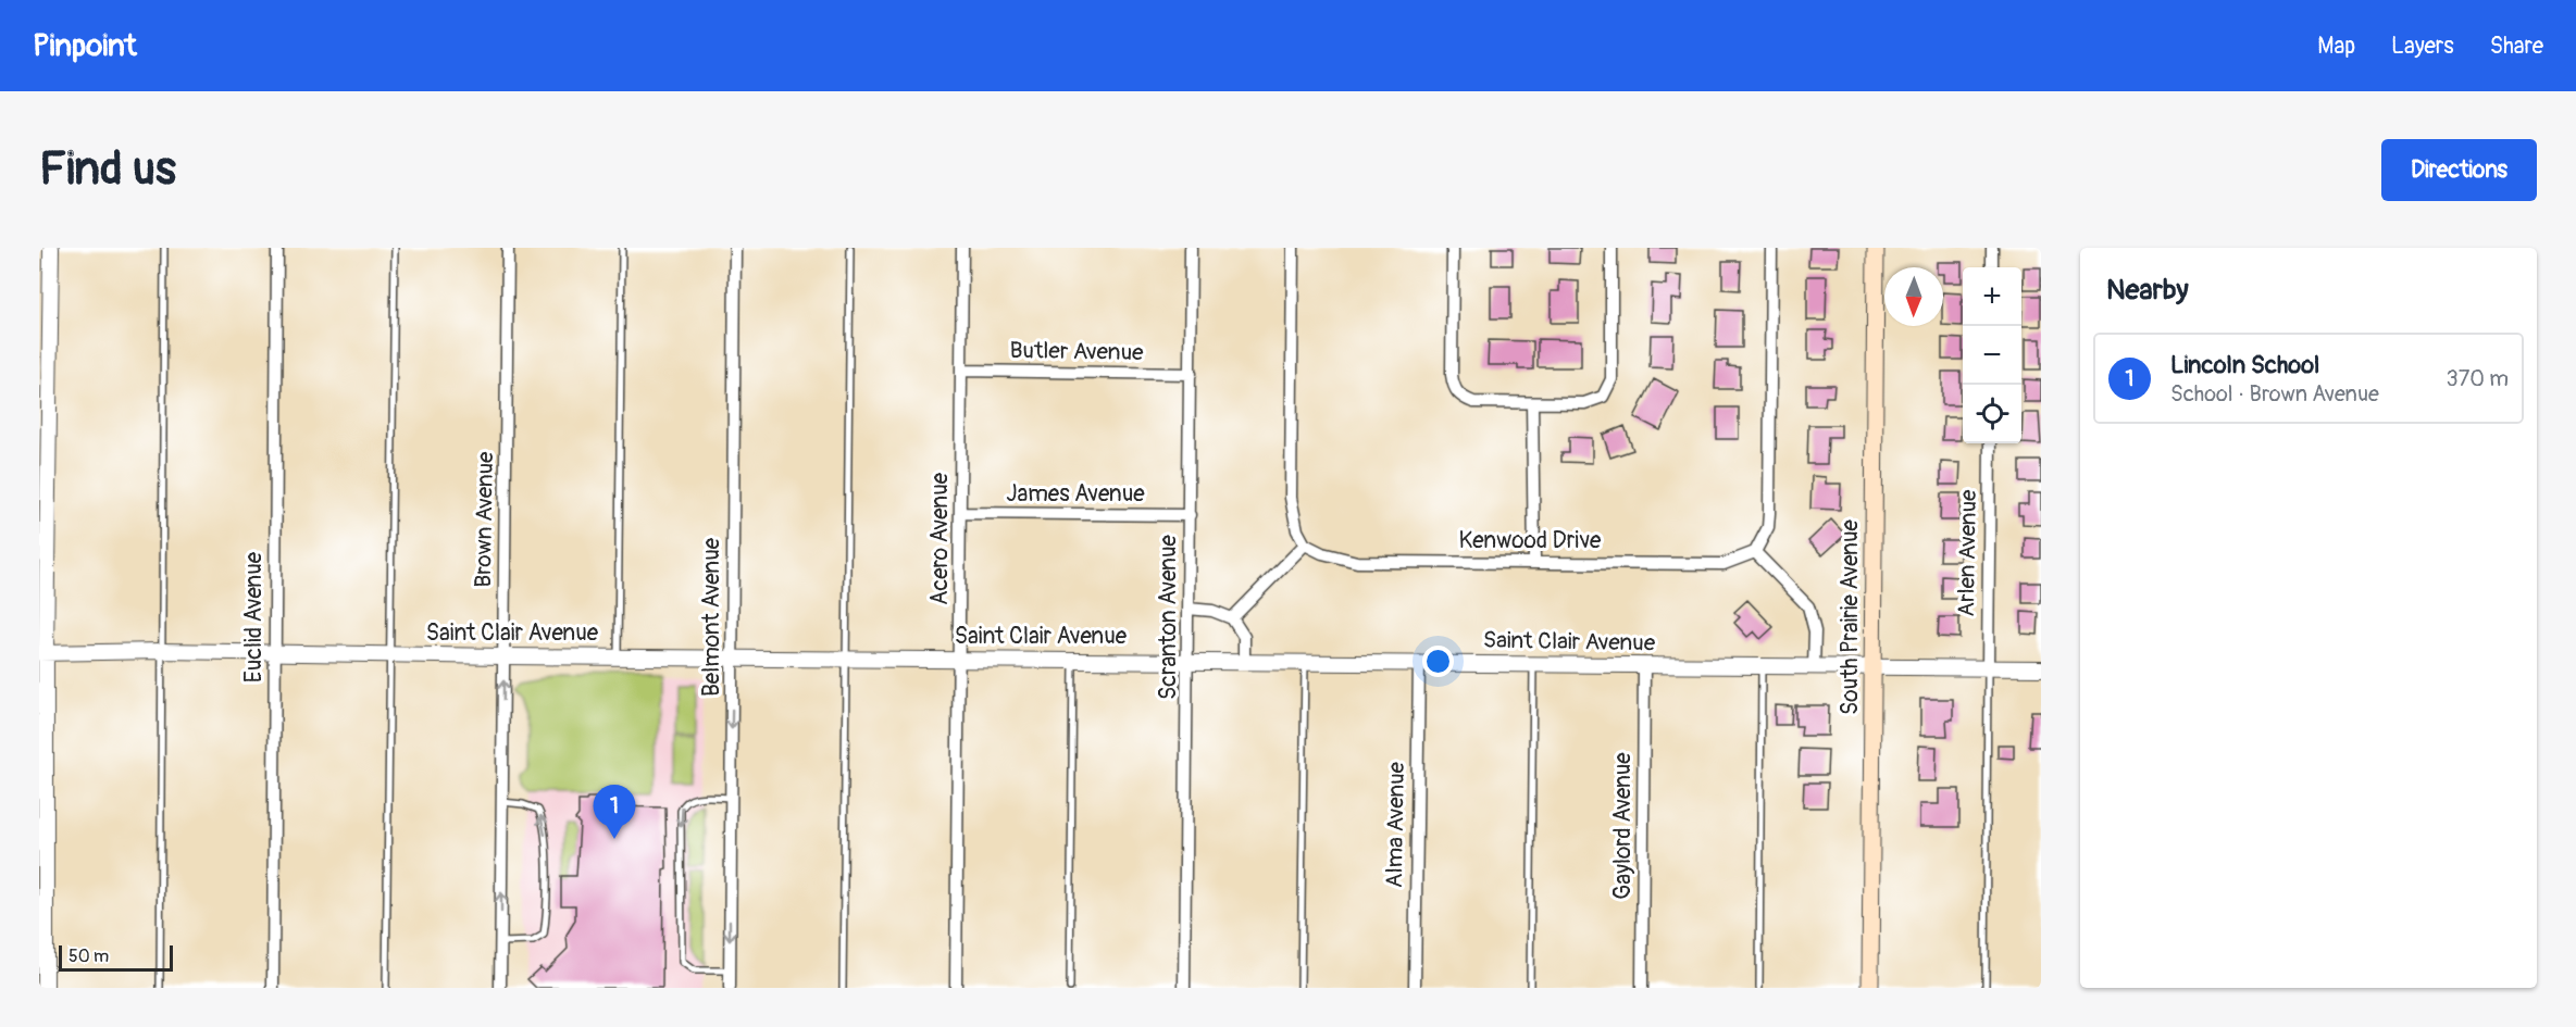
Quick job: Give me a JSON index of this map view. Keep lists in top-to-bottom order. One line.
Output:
{"streets":{"main road":["South Prairie Avenue"],"street":["Butler Avenue","James Avenue","Brown Avenue","Acero Avenue","Kenwood Drive","Arlen Avenue","Euclid Avenue","Belmont Avenue","Scranton Avenue","Saint Clair Avenue","Alma Avenue","Gaylord Avenue"]},"crossings":[["Butler Avenue","Acero Avenue"],["Butler Avenue","Scranton Avenue"],["James Avenue","Acero Avenue"],["James Avenue","Scranton Avenue"],["Brown Avenue","Saint Clair Avenue"],["Acero Avenue","Saint Clair Avenue"],["Arlen Avenue","Saint Clair Avenue"],["Euclid Avenue","Saint Clair Avenue"],["Belmont Avenue","Saint Clair Avenue"],["Scranton Avenue","Saint Clair Avenue"],["South Prairie Avenue","Saint Clair Avenue"],["Saint Clair Avenue","Alma Avenue"],["Saint Clair Avenue","Gaylord Avenue"]],"one_way":["Brown Avenue","Belmont Avenue"],"scale_bar":"50 m","north":"bottom","page":{"header":"Pinpoint","nav":["Map","Layers","Share"],"buttons":"Directions","title":"Find us","heading":"Nearby","map_buttons":["+","−"],"list":[{"mark":"1","name":"Lincoln School","note":"School · Brown Avenue","value":"370 m"}],"pins":"1","scale":"50 m"}}
